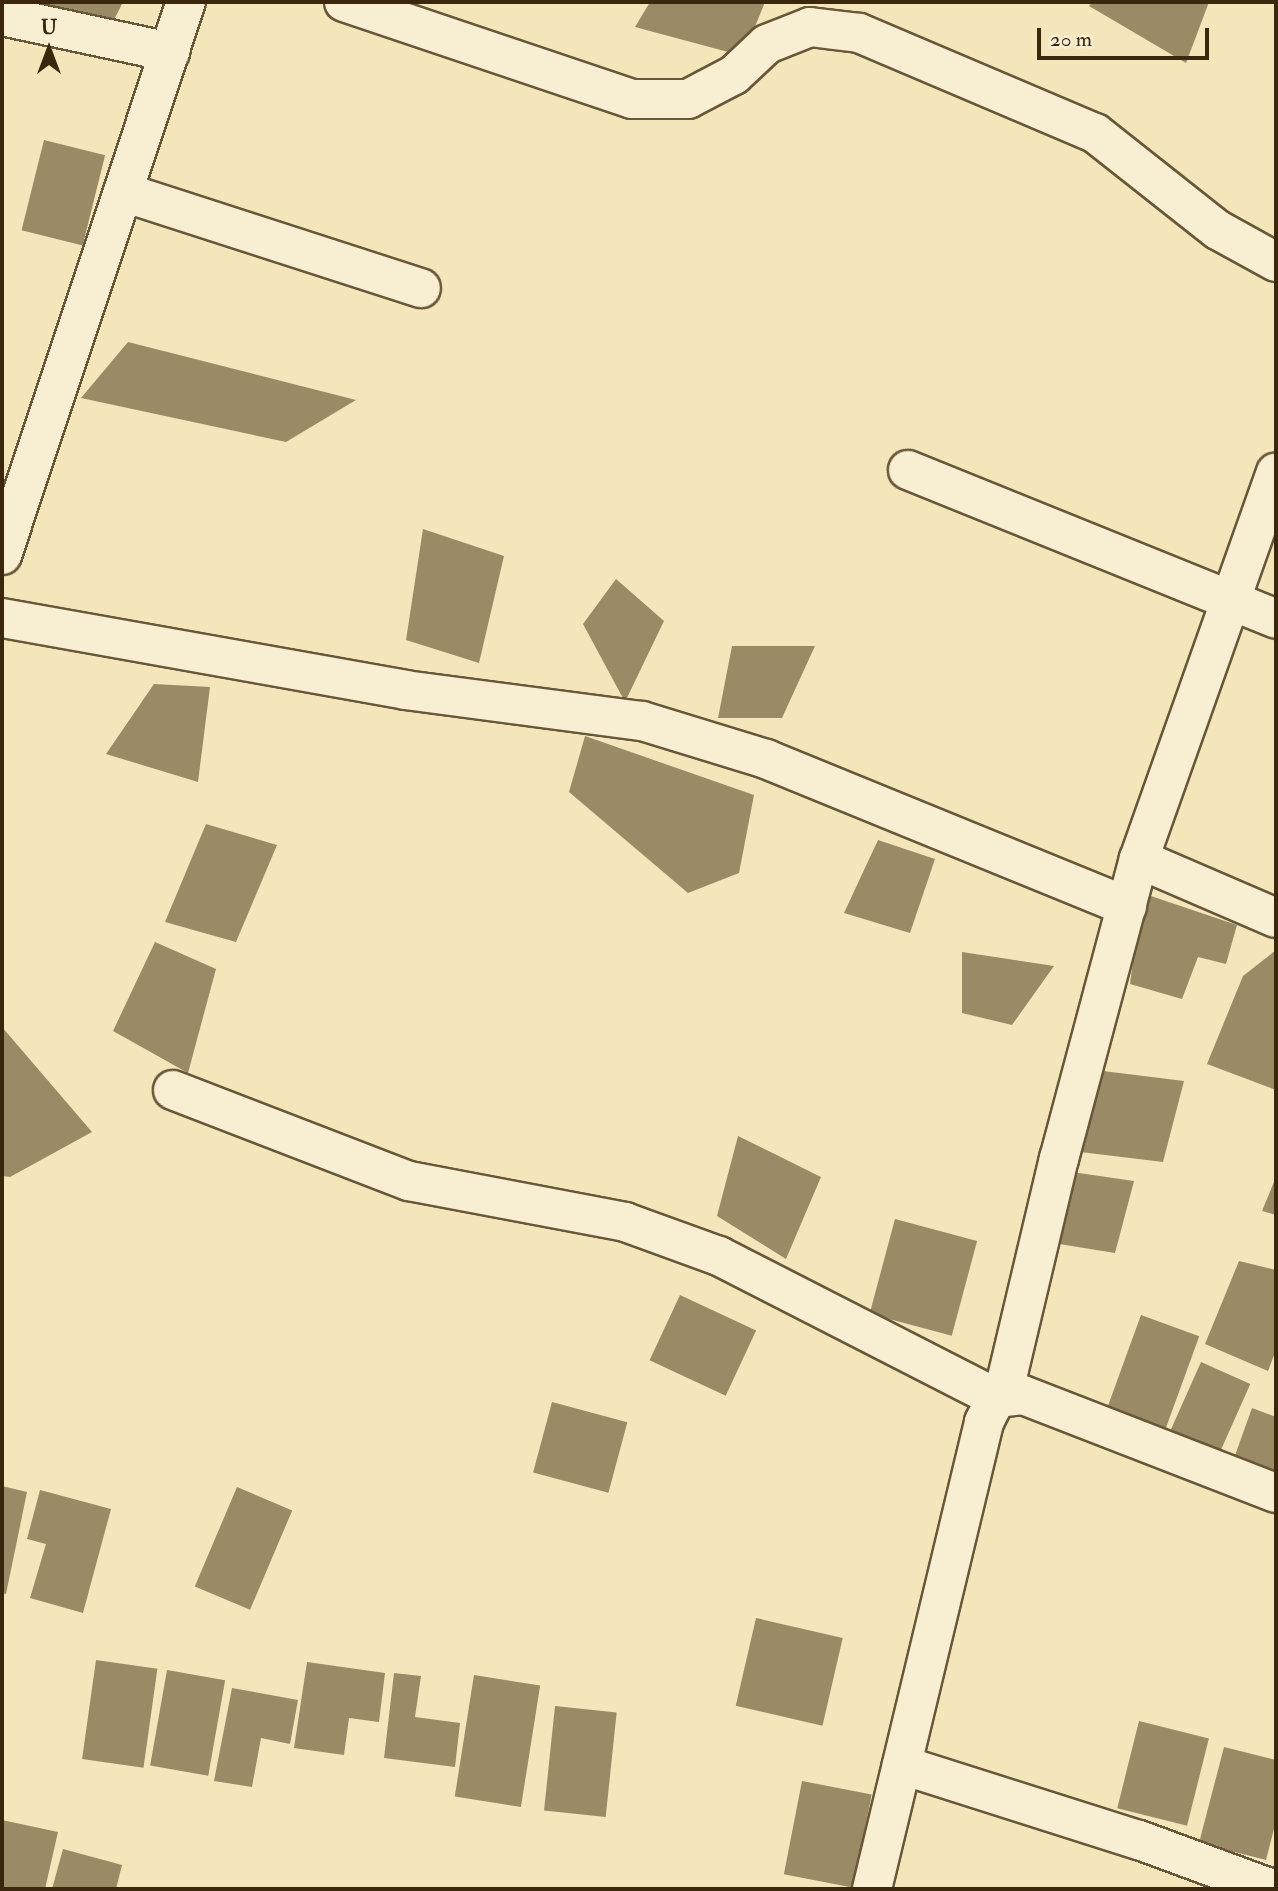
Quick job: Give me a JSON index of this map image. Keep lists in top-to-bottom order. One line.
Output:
{"scale_bar":"20 m","north":"top"}
